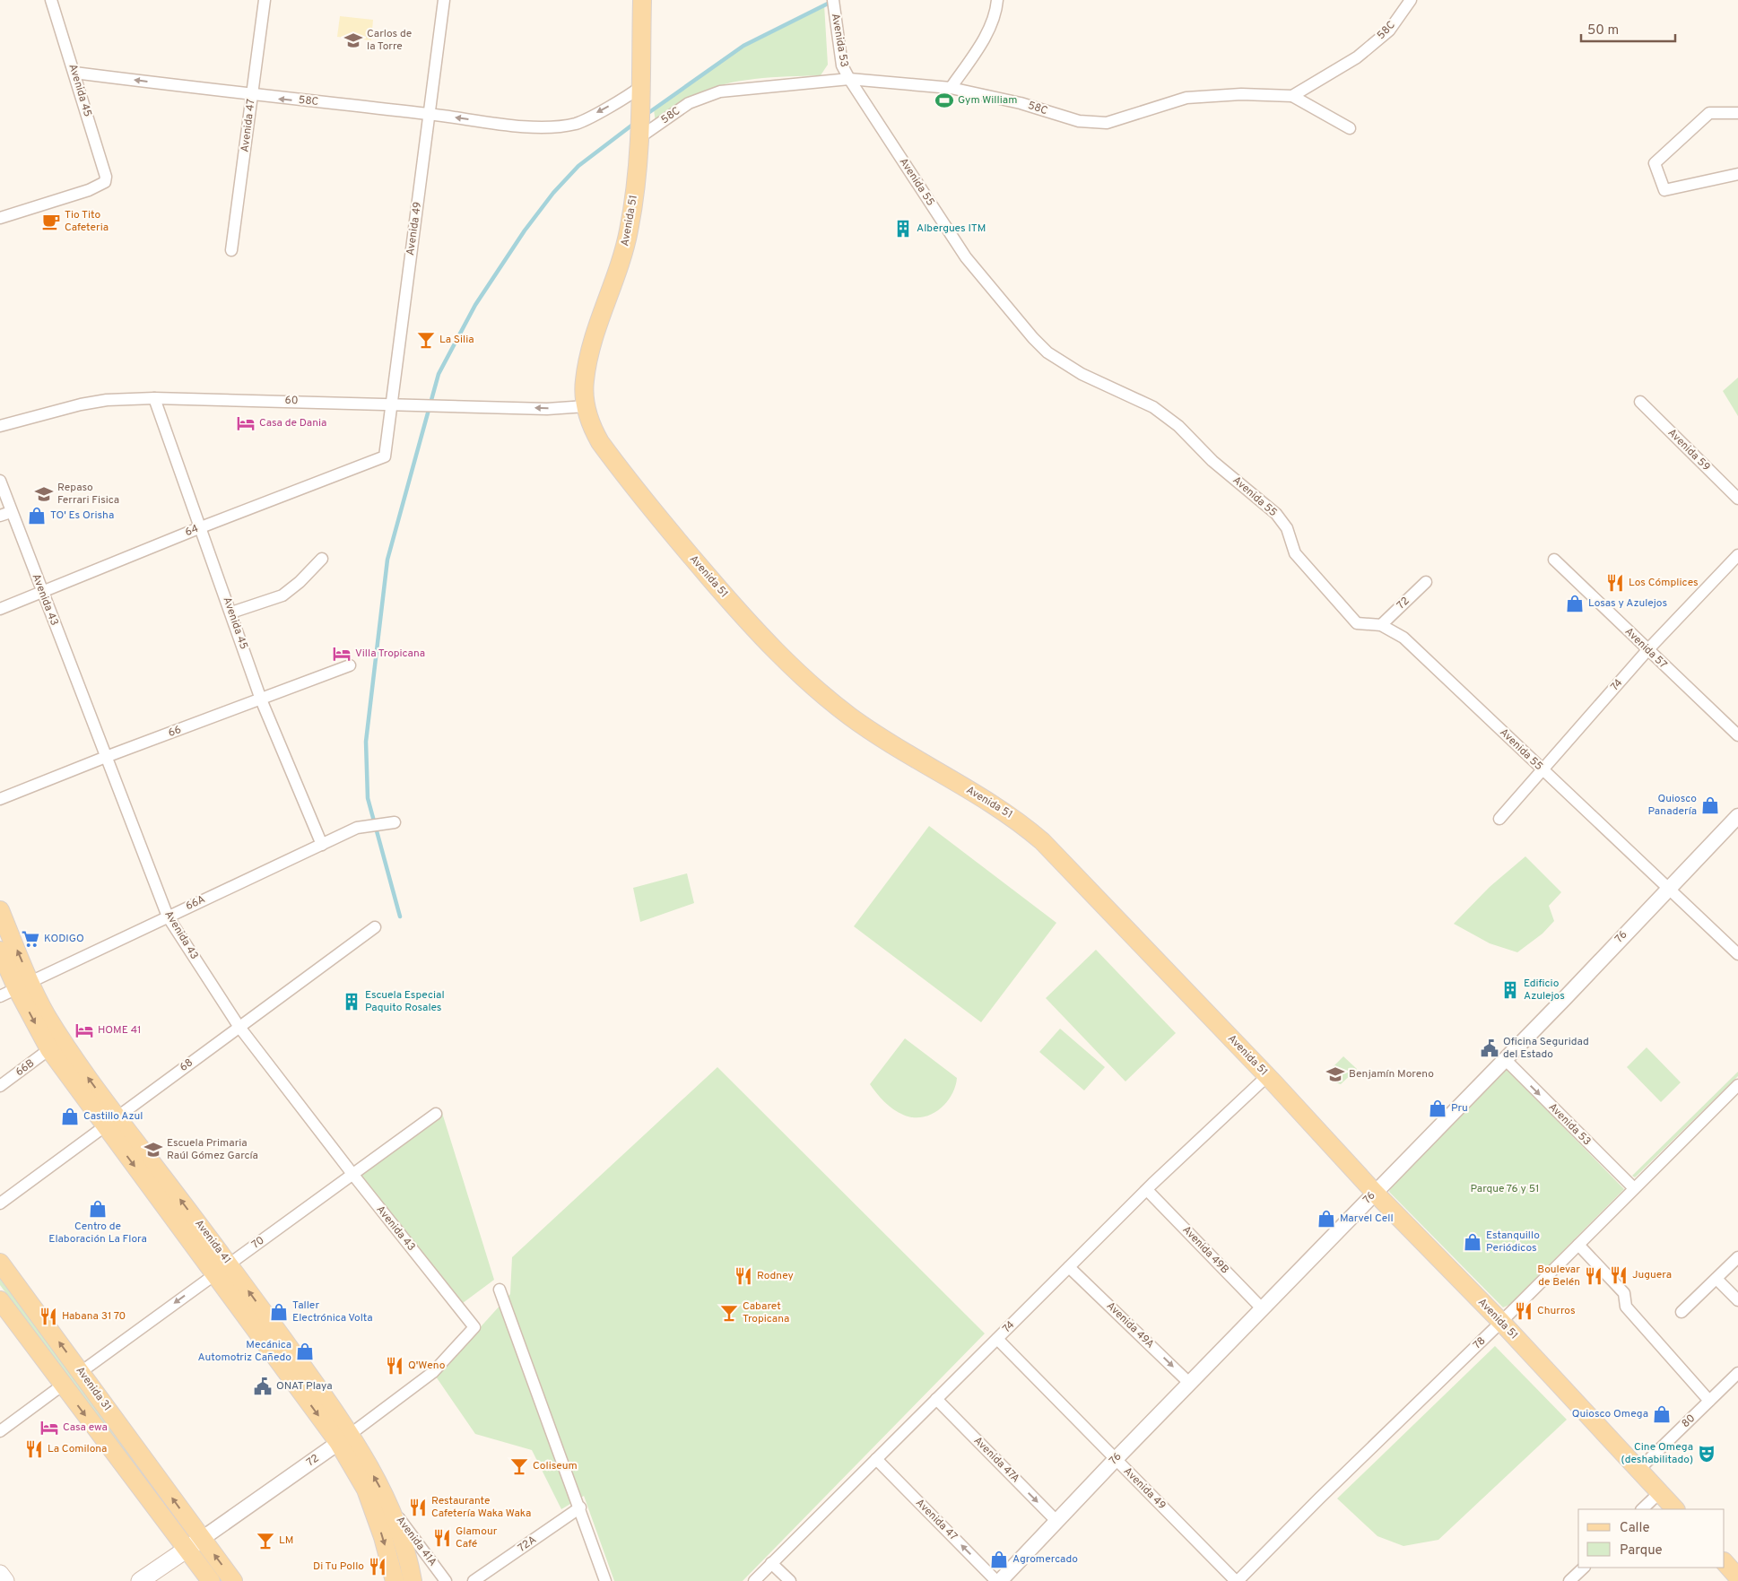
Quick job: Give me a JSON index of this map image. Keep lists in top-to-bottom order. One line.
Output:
{"streets":{"main road":["Avenida 51","72","Avenida 41","Avenida 31"],"street":["58C","Avenida 53","Avenida 45","Avenida 47","Avenida 55","Avenida 49","60","Avenida 59","64","Avenida 43","Avenida 57","74","66","66A","76","68","66B","70","Avenida 49B","Avenida 49A","78","80","Avenida 47A","Avenida 41A","72A"]},"crossings":[["58C","Avenida 53"],["58C","Avenida 45"],["58C","Avenida 47"],["58C","Avenida 55"],["58C","Avenida 51"],["58C","Avenida 49"],["Avenida 53","Avenida 55"],["Avenida 53","76"],["Avenida 53","78"],["Avenida 45","60"],["Avenida 45","64"],["Avenida 45","66"],["Avenida 45","66A"],["Avenida 47","74"],["Avenida 55","72"],["Avenida 55","74"],["Avenida 55","76"],["Avenida 51","60"],["Avenida 51","74"],["Avenida 51","76"],["Avenida 51","78"],["Avenida 51","80"],["Avenida 49","60"],["Avenida 49","64"],["Avenida 49","74"],["Avenida 49","76"],["Avenida 49","78"],["64","Avenida 43"],["Avenida 43","72"],["Avenida 43","66"],["Avenida 43","66A"],["Avenida 43","68"],["Avenida 43","70"],["72","Avenida 41"],["72","Avenida 31"],["Avenida 57","74"],["74","Avenida 49B"],["74","Avenida 49A"],["74","Avenida 47A"],["66A","Avenida 41"],["76","Avenida 49B"],["76","Avenida 49A"],["76","Avenida 47A"],["68","Avenida 41"],["66B","Avenida 41"],["Avenida 41","70"],["Avenida 41","Avenida 41A"],["70","Avenida 31"]],"one_way":["58C","Avenida 53","Avenida 47","70","Avenida 49A","Avenida 47A"],"parks":["Parque 76 y 51"],"places":{"school or university":["Carlos de la Torre","Repaso Ferrari Fisica","Benjamín Moreno","Escuela Primaria Raúl Gómez García"],"sports":["Gym William"],"cafe":["Tio Tito Cafeteria"],"building":["Albergues ITM","Edificio Azulejos","Escuela Especial Paquito Rosales"],"bar":["La Silia","Cabaret Tropicana","Coliseum","LM"],"hotel":["Casa de Dania","Villa Tropicana","HOME 41","Casa ewa"],"shop":["TO' Es Orisha","Losas y Azulejos","Quiosco Panadería","Pru","Castillo Azul","Centro de Elaboración La Flora","Marvel Cell","Estanquillo Periódicos","Taller Electrónica Volta","Mecánica Automotriz Cañedo","Quiosco Omega","Agromercado"],"restaurant":["Los Cómplices","Juguera","Rodney","Boulevar de Belén","Churros","Habana 31 70","Q'Weno","La Comilona","Restaurante Cafetería Waka Waka","Glamour Café","Di Tu Pollo"],"supermarket":["KODIGO"],"public building":["Oficina Seguridad del Estado","ONAT Playa"],"theatre":["Cine Omega (deshabilitado)"]},"legend":["Calle","Parque"],"scale_bar":"50 m"}
